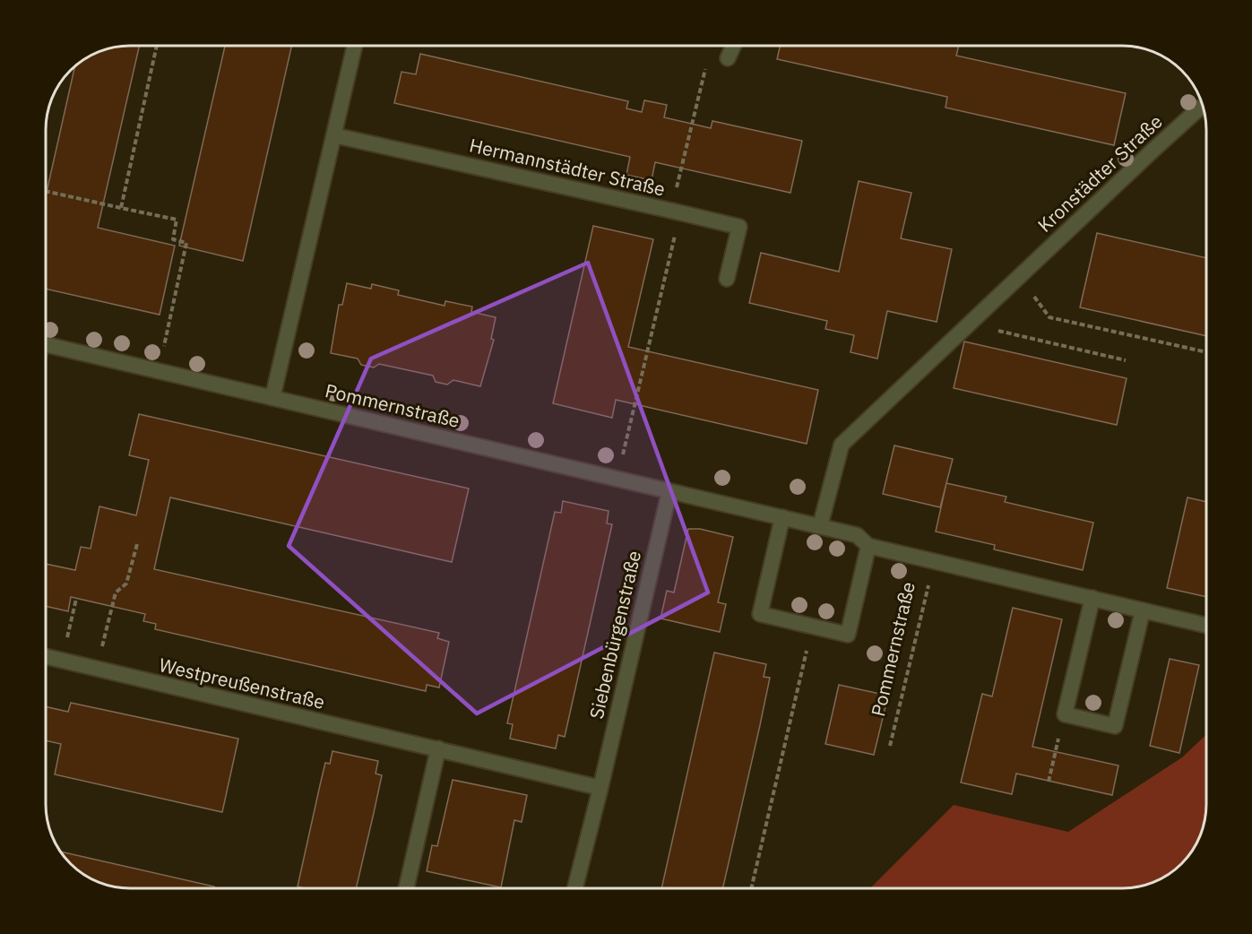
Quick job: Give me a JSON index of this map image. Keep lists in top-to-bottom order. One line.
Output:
{"streets":{"street":["Hermannstädter Straße","Kronstädter Straße","Pommernstraße","Siebenbürgenstraße","Westpreußenstraße"]},"crossings":[["Kronstädter Straße","Pommernstraße"],["Pommernstraße","Siebenbürgenstraße"]]}
